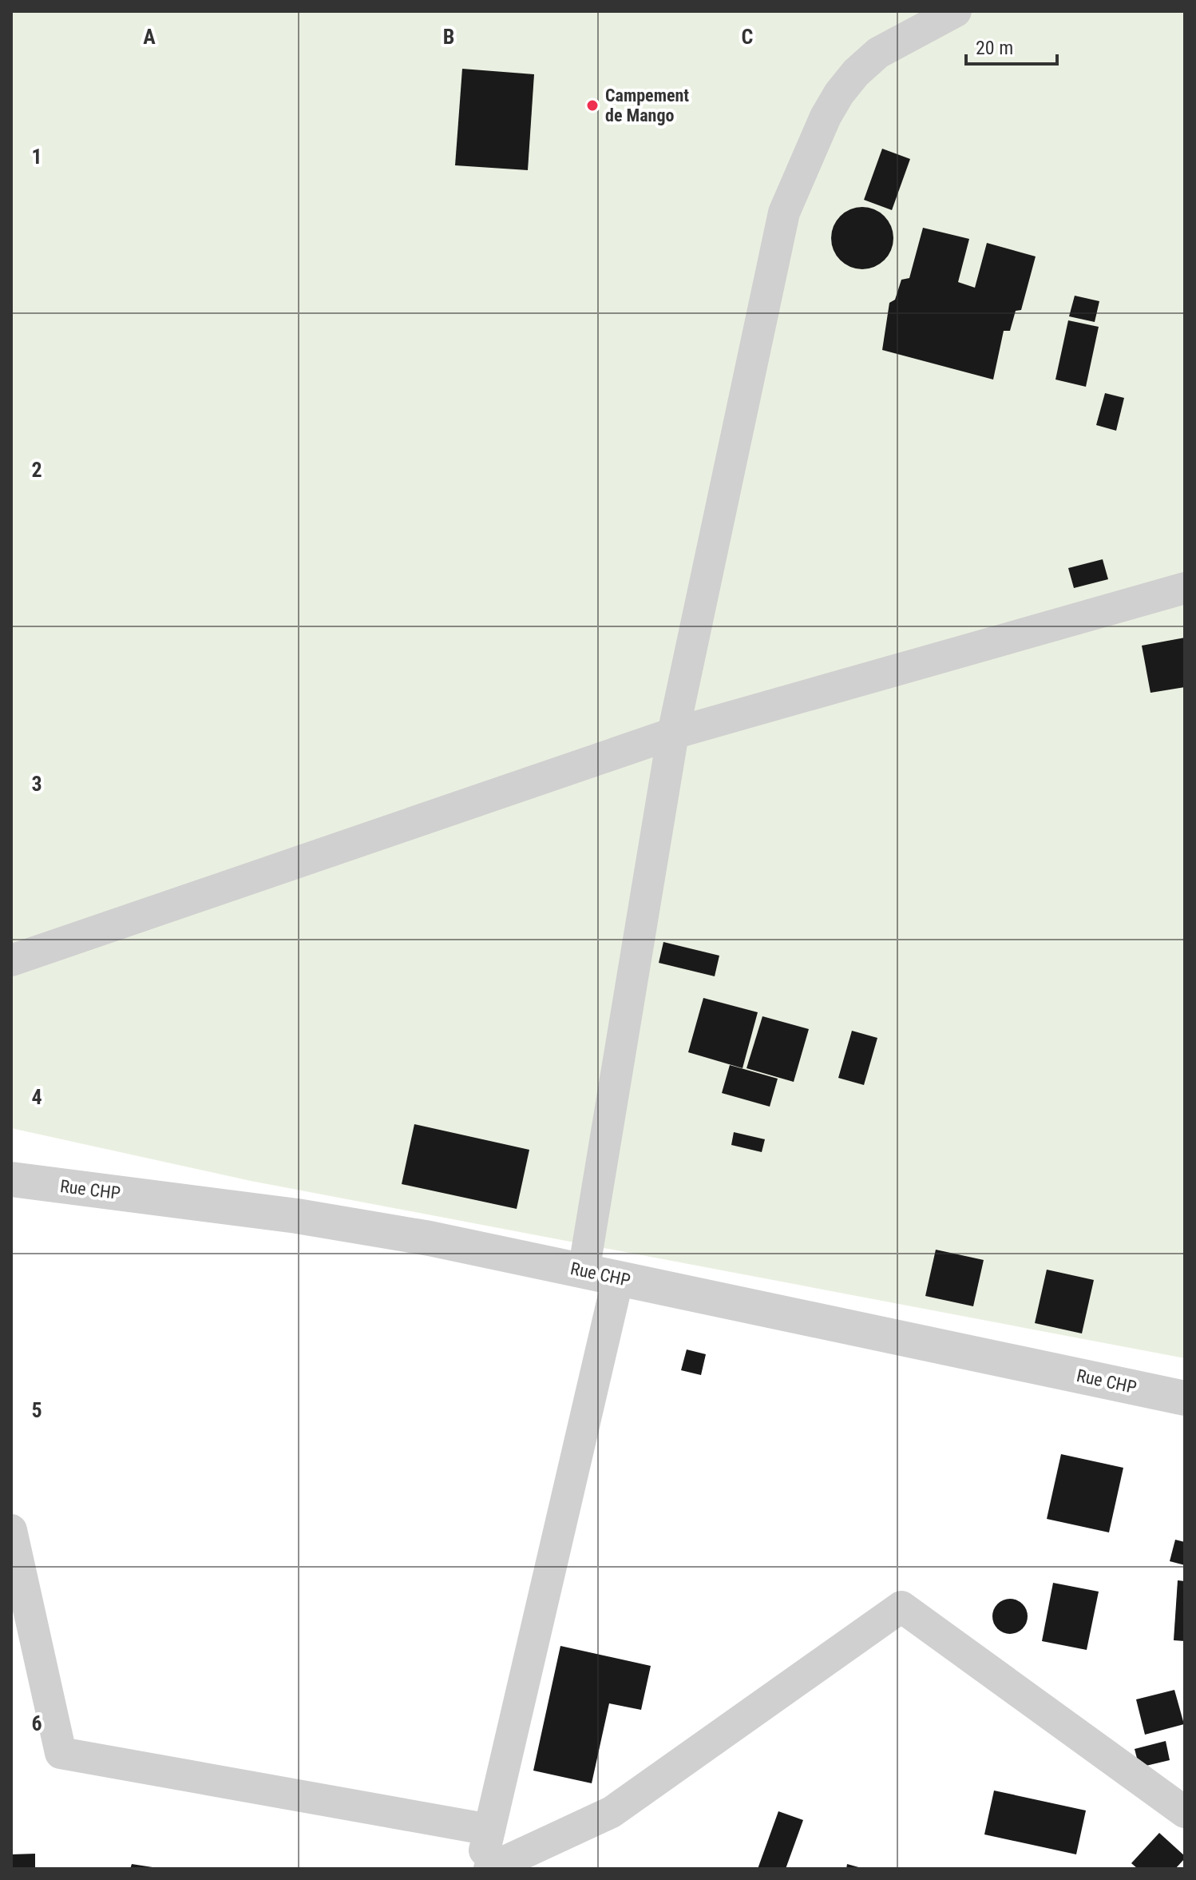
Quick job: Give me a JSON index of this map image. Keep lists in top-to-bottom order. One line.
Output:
{"streets":{"street":["Rue CHP"]},"places":["Campement de Mango"],"scale_bar":"20 m","grid":{"columns":["A","B","C"],"rows":["1","2","3","4","5","6"]}}
